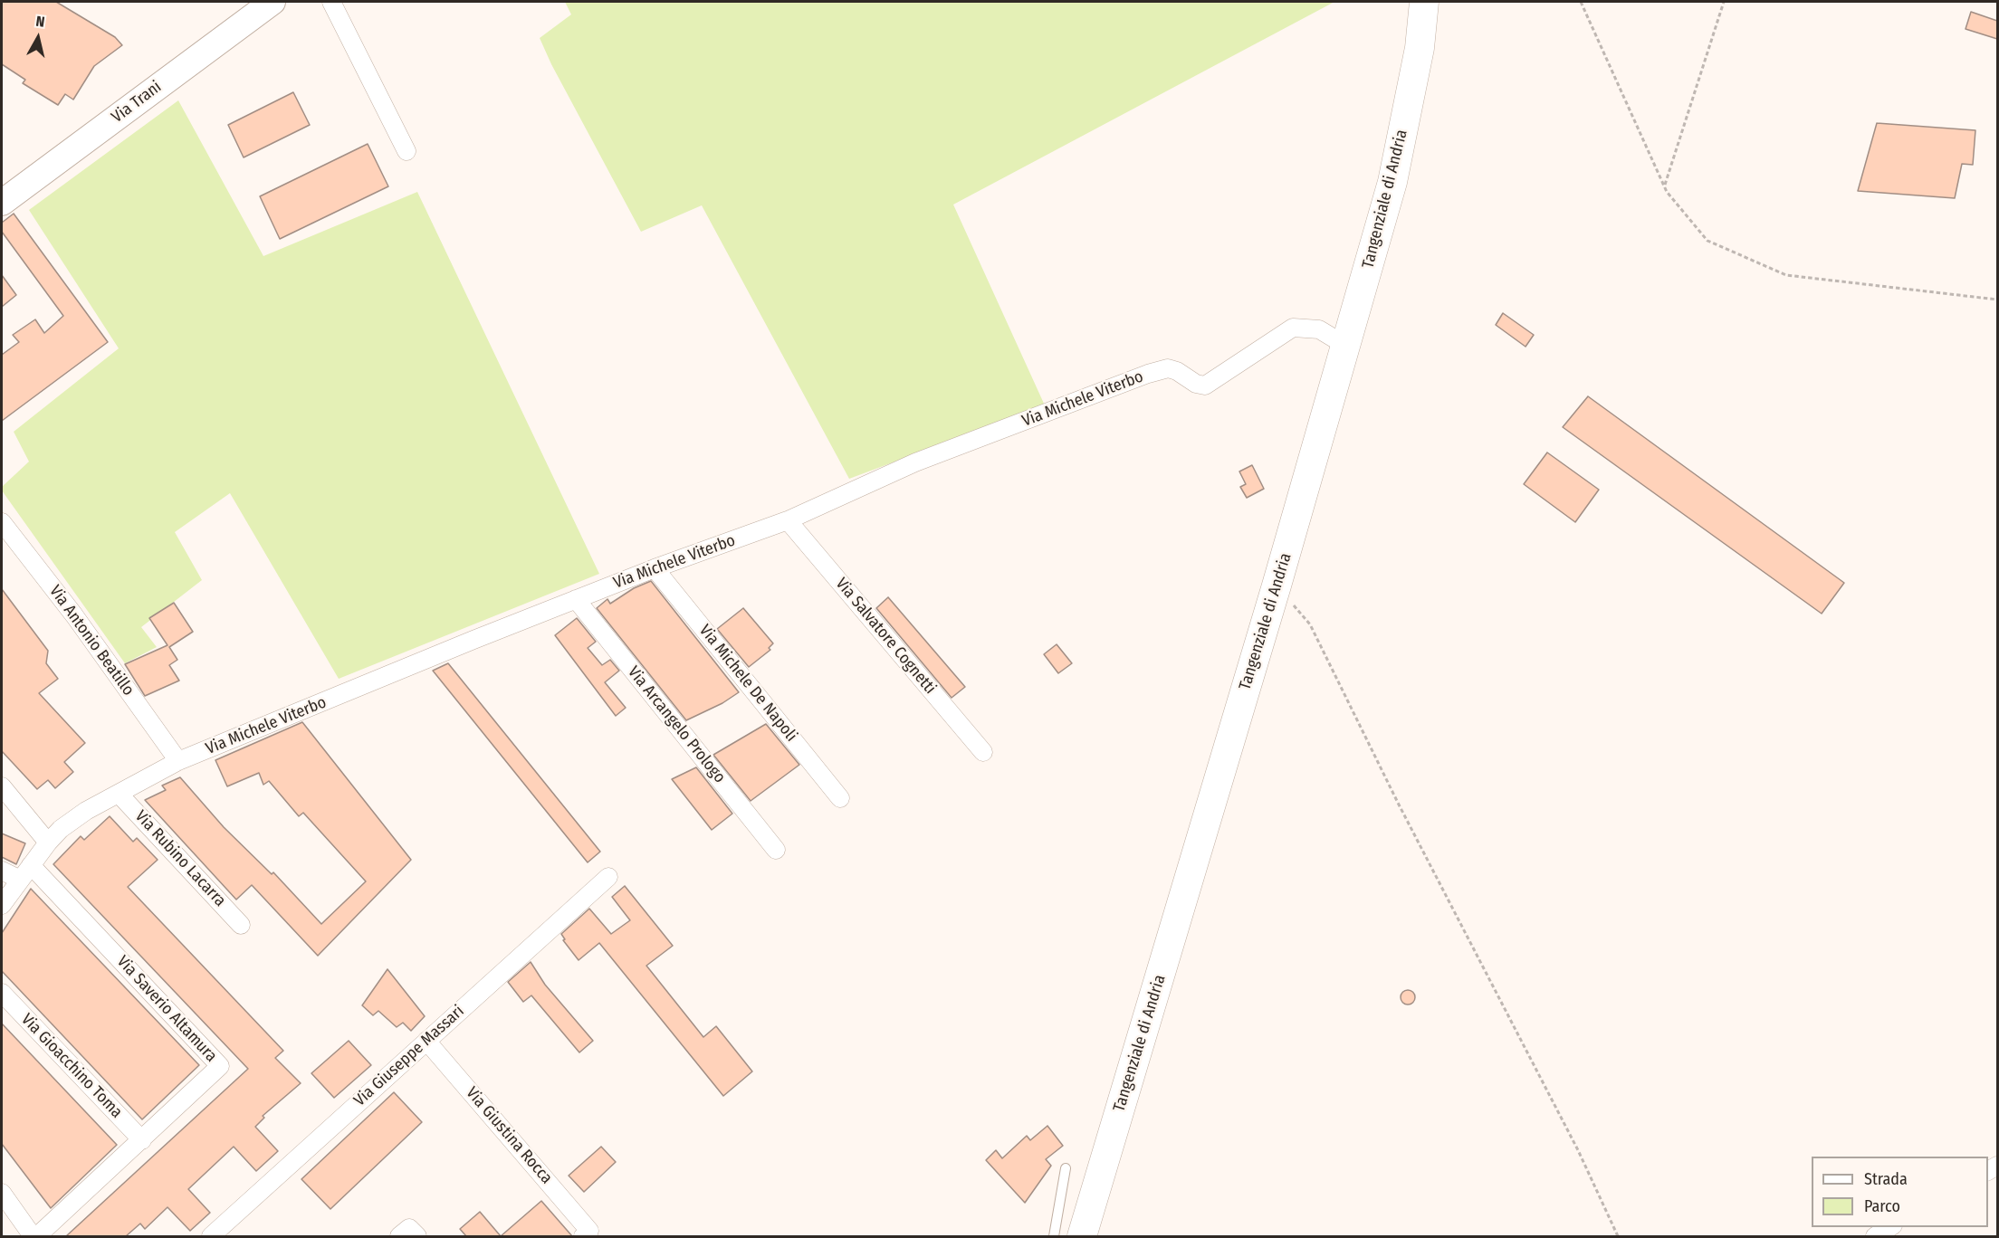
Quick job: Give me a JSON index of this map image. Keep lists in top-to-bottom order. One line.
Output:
{"streets":{"main road":["Via Trani","Tangenziale di Andria"],"street":["Via Michele Viterbo","Via Salvatore Cognetti","Via Antonio Beatillo","Via Michele De Napoli","Via Arcangelo Prologo","Via Rubino Lacarra","Via Saverio Altamura","Via Giuseppe Massari","Via Gioacchino Toma","Via Giustina Rocca"]},"crossings":[["Tangenziale di Andria","Via Michele Viterbo"],["Via Michele Viterbo","Via Salvatore Cognetti"],["Via Michele Viterbo","Via Antonio Beatillo"],["Via Michele Viterbo","Via Michele De Napoli"],["Via Michele Viterbo","Via Arcangelo Prologo"],["Via Michele Viterbo","Via Rubino Lacarra"],["Via Michele Viterbo","Via Saverio Altamura"],["Via Saverio Altamura","Via Gioacchino Toma"],["Via Giuseppe Massari","Via Giustina Rocca"]],"legend":["Strada","Parco"],"north":"top"}
